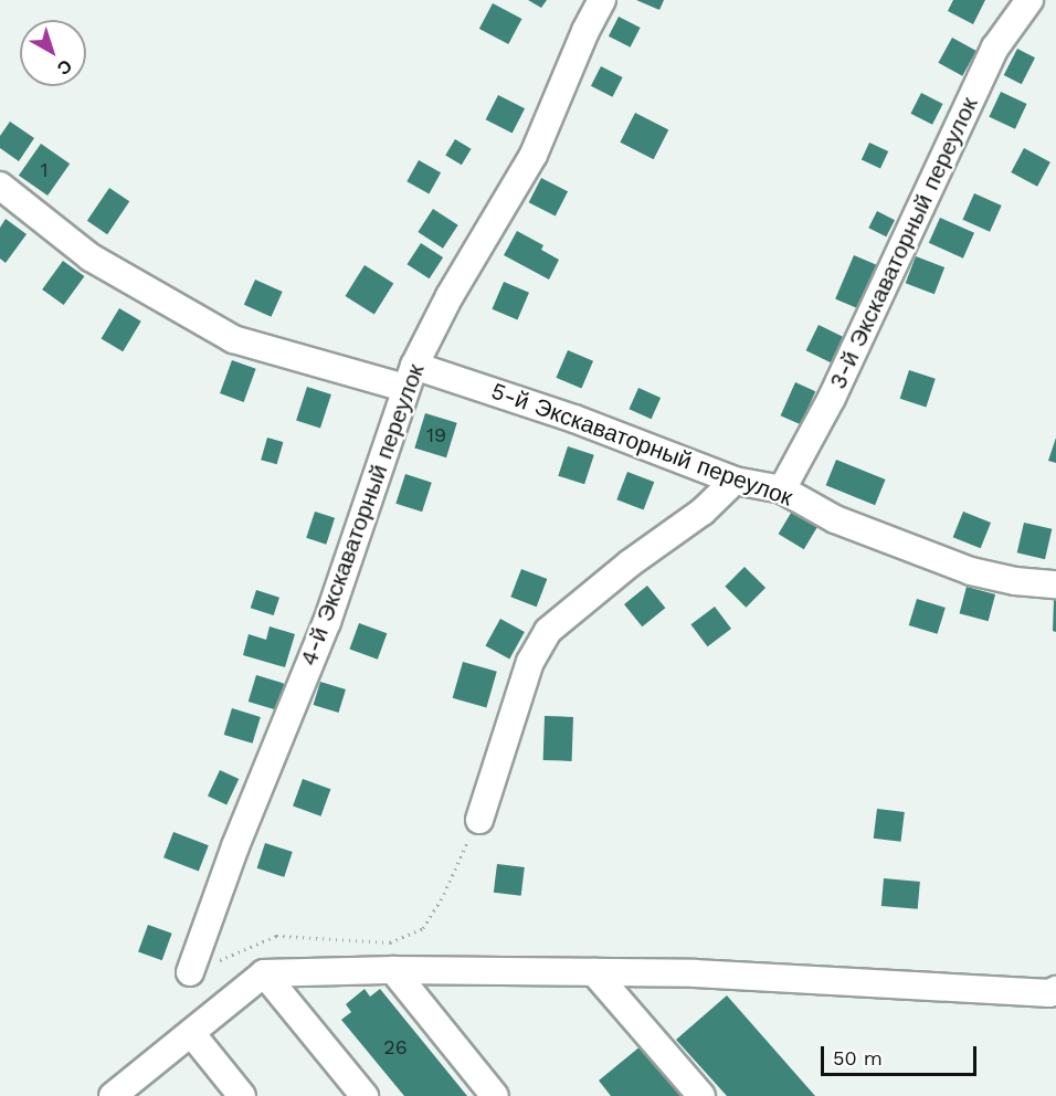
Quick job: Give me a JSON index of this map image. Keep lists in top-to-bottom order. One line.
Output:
{"streets":{"street":["3-й Экскаваторный переулок","5-й Экскаваторный переулок","4-й Экскаваторный переулок"]},"crossings":[["3-й Экскаваторный переулок","5-й Экскаваторный переулок"],["5-й Экскаваторный переулок","4-й Экскаваторный переулок"]],"house_numbers":["1","19","26"],"scale_bar":"50 m","north":"bottom right"}
